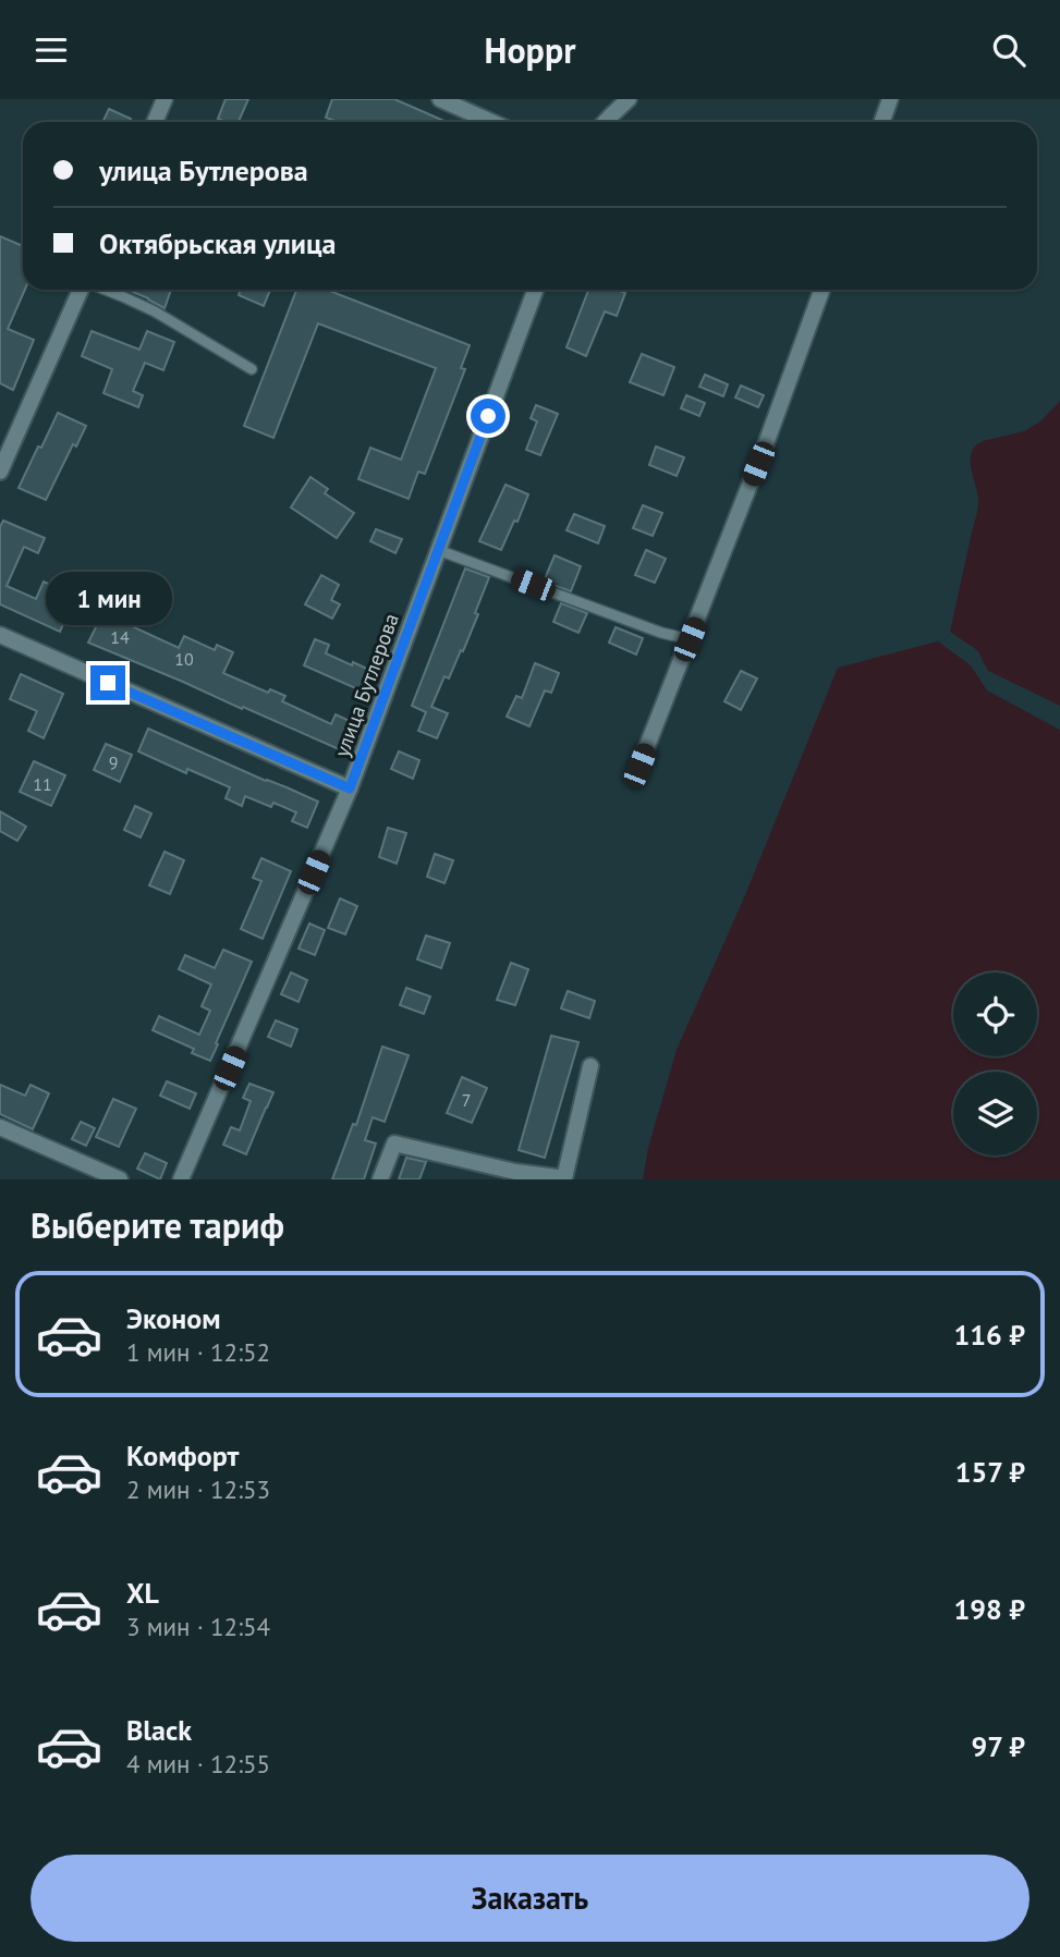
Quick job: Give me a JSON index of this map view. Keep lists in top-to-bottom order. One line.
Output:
{"streets":{"street":["улица Бутлерова"]},"house_numbers":["14","10","9","11","7"],"page":{"header":"Hoppr","banner":["улица Бутлерова","Октябрьская улица"],"bubble":"1 мин","heading":"Выберите тариф","list":[{"name":"Эконом","note":"1 мин · 12:52","value":"116 ₽"},{"name":"Комфорт","note":"2 мин · 12:53","value":"157 ₽"},{"name":"XL","note":"3 мин · 12:54","value":"198 ₽"},{"name":"Black","note":"4 мин · 12:55","value":"97 ₽"}],"buttons":"Заказать"}}
